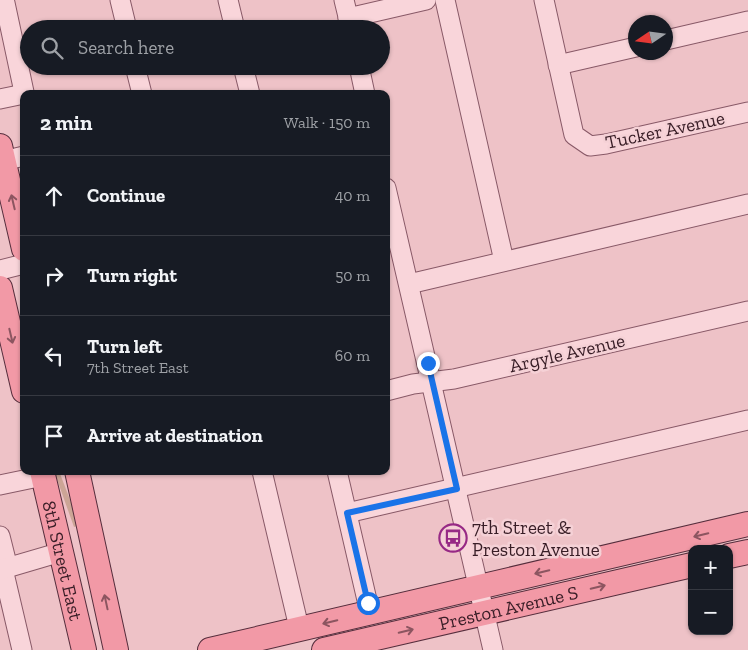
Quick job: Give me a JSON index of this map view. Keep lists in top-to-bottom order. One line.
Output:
{"streets":{"main road":["8th Street East","Preston Avenue S"],"street":["Tucker Avenue","Argyle Avenue"]},"places":{"bus stop":["7th Street & Preston Avenue"]},"north":"left","page":{"search":"Search here","heading":["2 min","Walk · 150 m"],"list":[["Continue","40 m"],["Turn right","50 m"],["Turn left","7th Street East","60 m"],"Arrive at destination"],"map_buttons":["+","−"]}}
